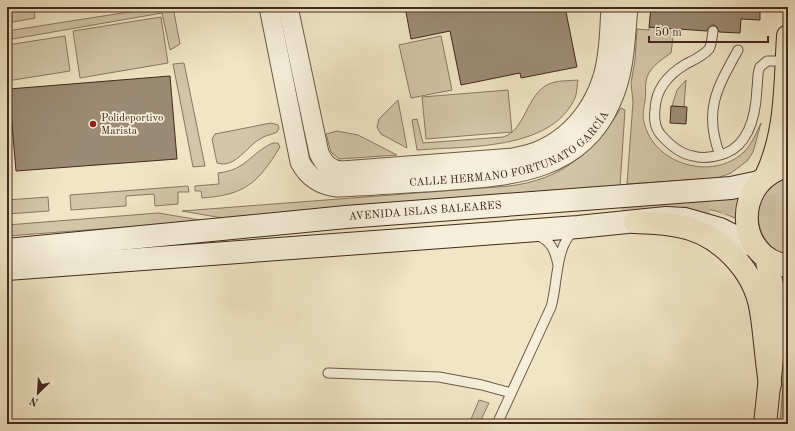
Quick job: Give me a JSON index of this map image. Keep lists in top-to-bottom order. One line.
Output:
{"streets":{"main road":["AVENIDA ISLAS BALEARES"],"street":["CALLE HERMANO FORTUNATO GARCÍA"]},"places":["Polideportivo Marista"],"scale_bar":"50 m","north":"bottom left"}
